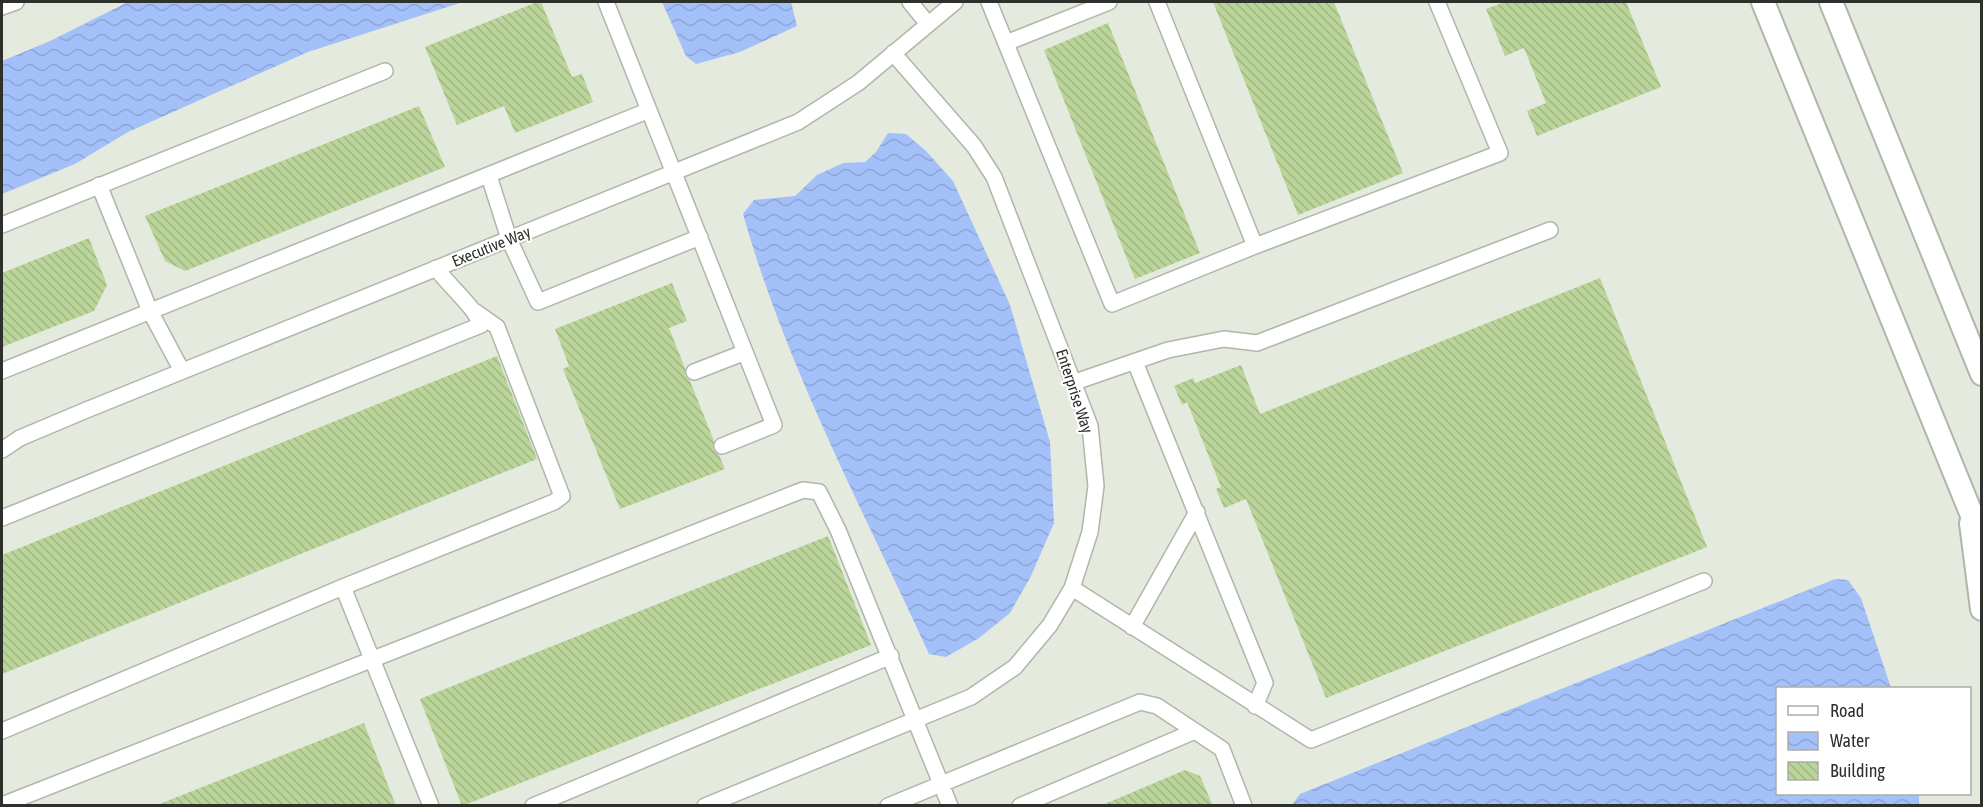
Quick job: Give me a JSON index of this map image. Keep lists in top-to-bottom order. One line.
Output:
{"streets":{"street":["Executive Way","Enterprise Way"]},"crossings":[["Executive Way","Enterprise Way"]],"legend":["Road","Water","Building"]}
